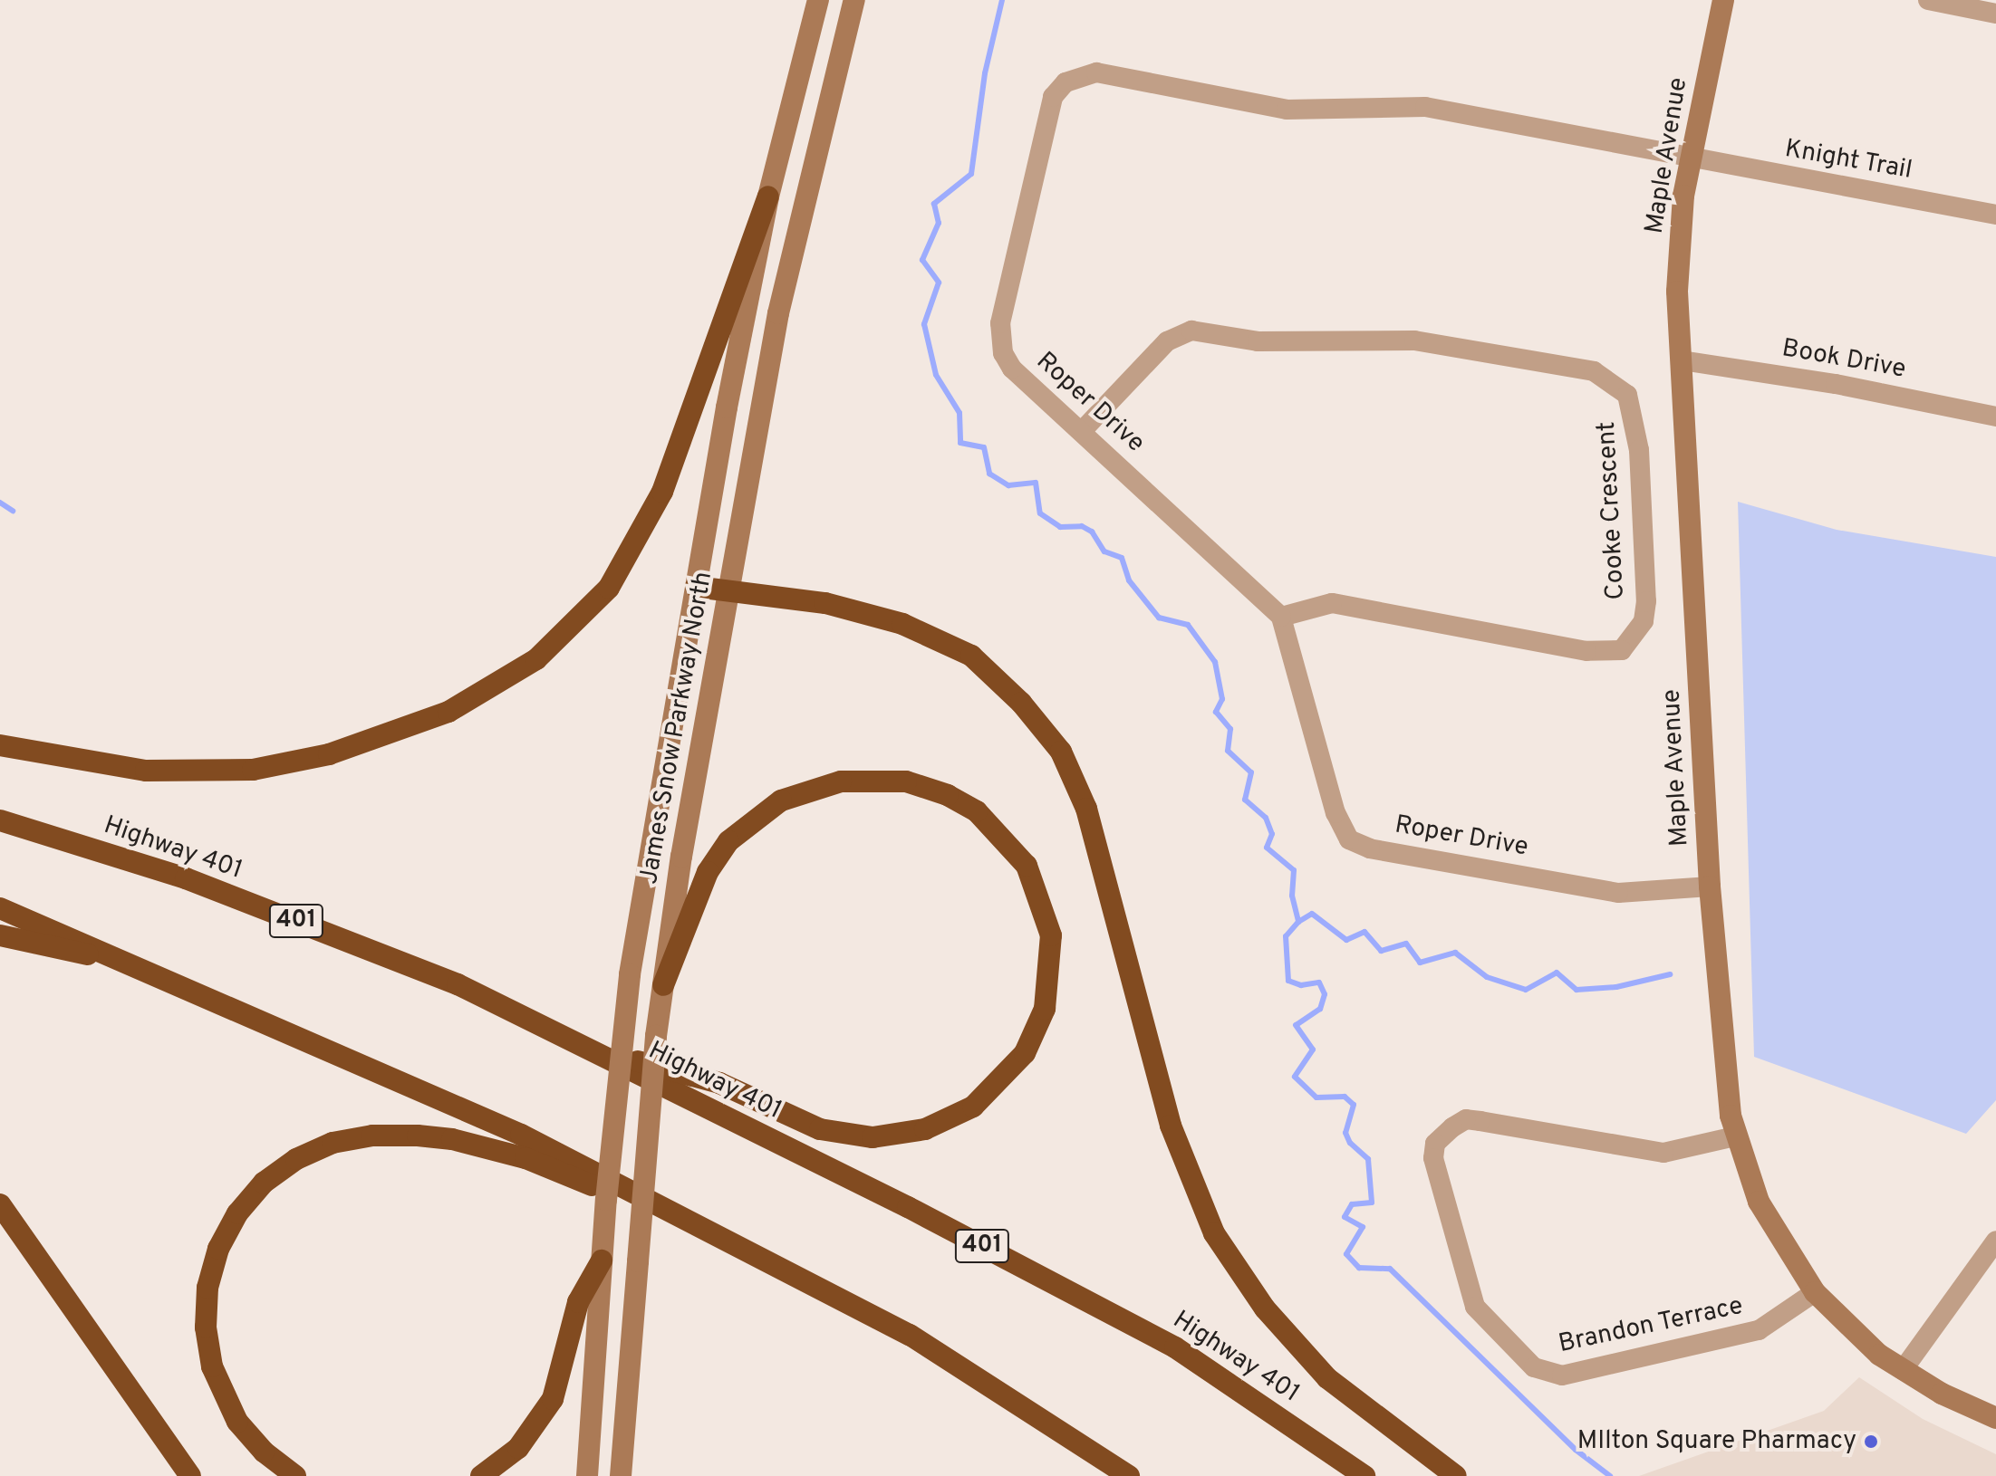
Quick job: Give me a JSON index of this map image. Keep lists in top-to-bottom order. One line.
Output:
{"streets":{"highway":["Highway 401","401"],"main road":["Maple Avenue","James Snow Parkway North"],"street":["Knight Trail","Book Drive","Roper Drive","Cooke Crescent","Brandon Terrace"]},"crossings":[["Maple Avenue","Knight Trail"],["Maple Avenue","Book Drive"],["Maple Avenue","Roper Drive"],["Maple Avenue","Brandon Terrace"],["Knight Trail","Roper Drive"],["Roper Drive","Cooke Crescent"]],"places":["MIlton Square Pharmacy"]}
